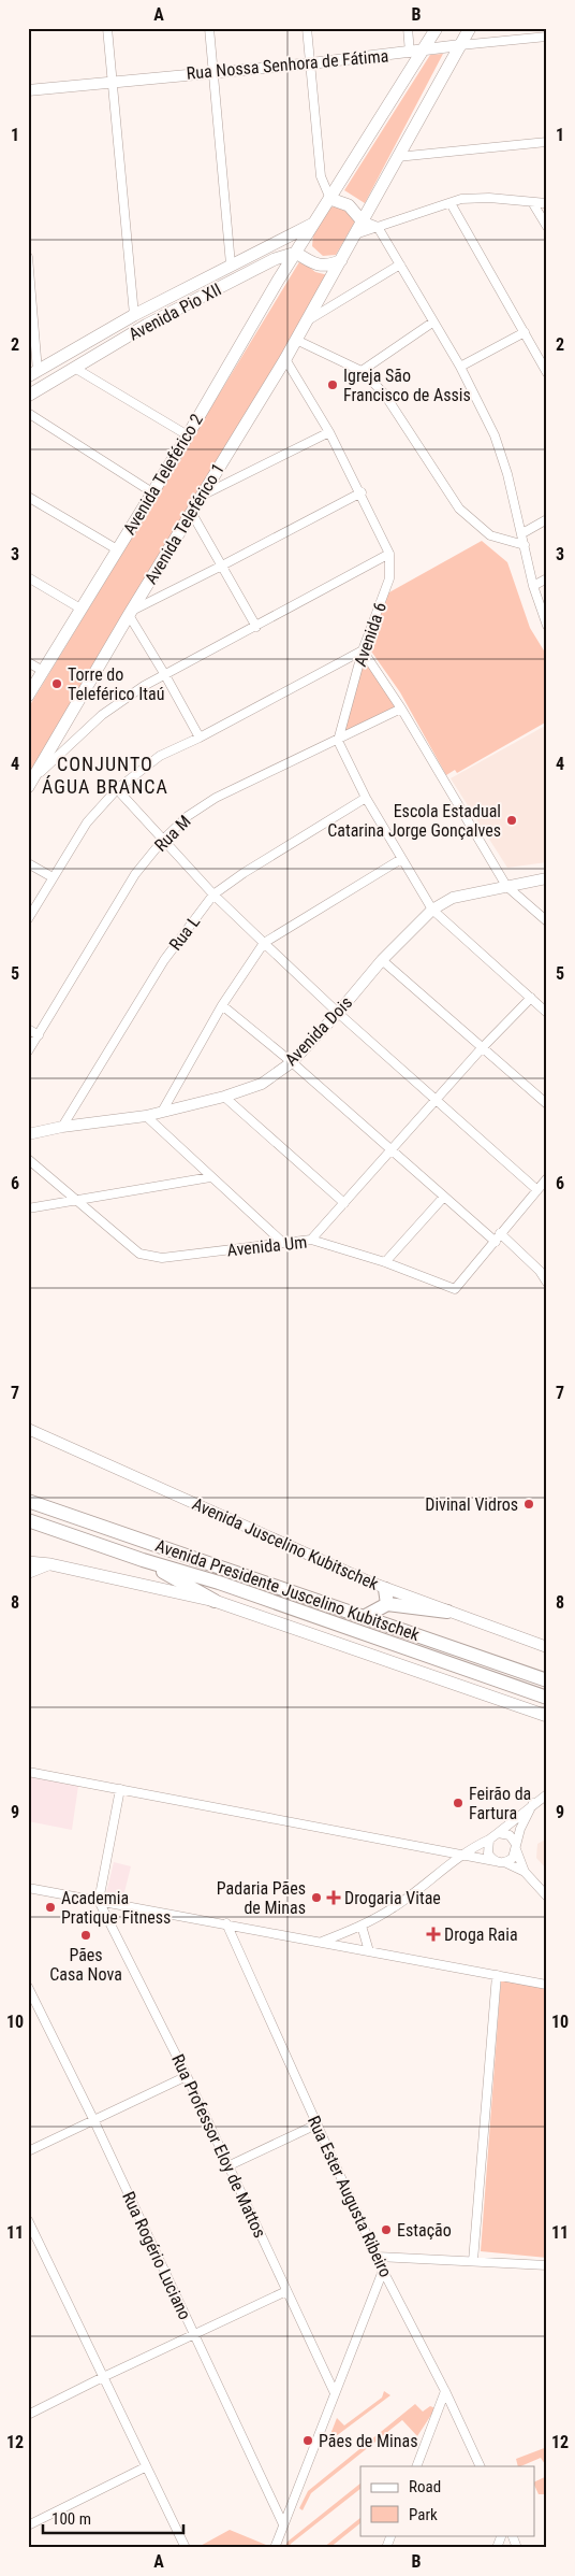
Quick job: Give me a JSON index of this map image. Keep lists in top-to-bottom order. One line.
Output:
{"streets":{"highway":["Avenida Presidente Juscelino Kubitschek"],"main road":["Avenida Pio XII","Avenida Teleférico 2","Avenida Teleférico 1"],"street":["Rua Nossa Senhora de Fátima","Avenida 6","Rua M","Rua L","Avenida Dois","Avenida Um","Avenida Juscelino Kubitschek","Rua Professor Eloy de Mattos","Rua Ester Augusta Ribeiro","Rua Rogério Luciano"]},"crossings":[["Rua Nossa Senhora de Fátima","Avenida Pio XII"],["Avenida Pio XII","Avenida Teleférico 2"],["Avenida Teleférico 1","Avenida 6"],["Avenida 6","Rua M"],["Rua L","Avenida Dois"]],"districts":["CONJUNTO ÁGUA BRANCA"],"places":{"other":["Igreja São Francisco de Assis","Torre do Teleférico Itaú","Escola Estadual Catarina Jorge Gonçalves","Divinal Vidros","Feirão da Fartura","Padaria Pães de Minas","Academia Pratique Fitness","Pães Casa Nova","Estação","Pães de Minas"],"health":["Drogaria Vitae","Droga Raia"]},"legend":["Road","Park"],"scale_bar":"100 m","grid":{"columns":["A","B"],"rows":["1","2","3","4","5","6","7","8","9","10","11","12"]}}
